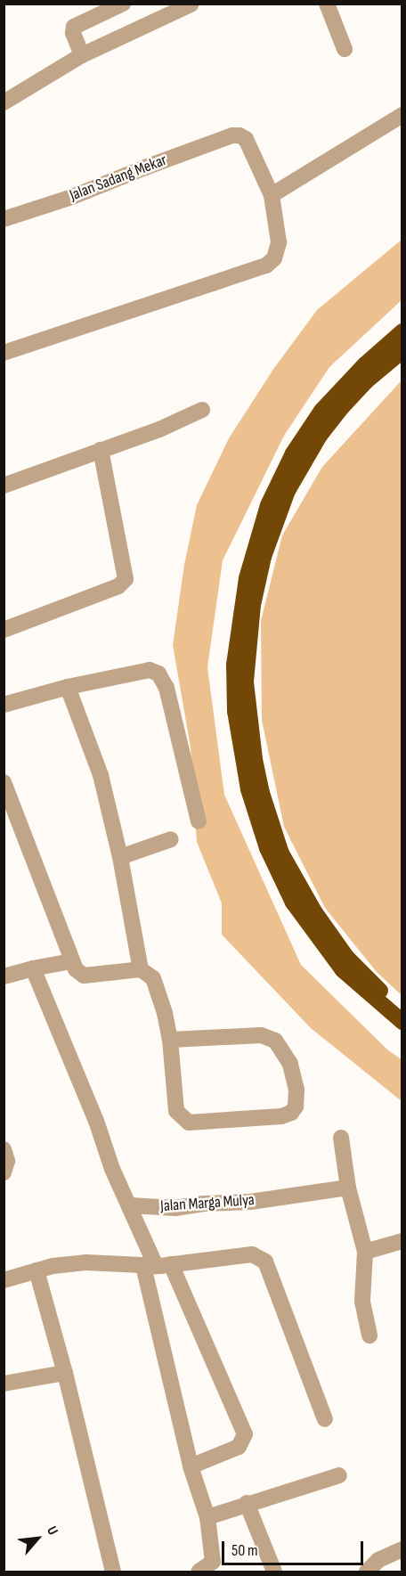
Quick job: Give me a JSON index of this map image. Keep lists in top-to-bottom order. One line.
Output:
{"streets":{"street":["Jalan Sadang Mekar","Jalan Marga Mulya"]},"scale_bar":"50 m","north":"top right"}
